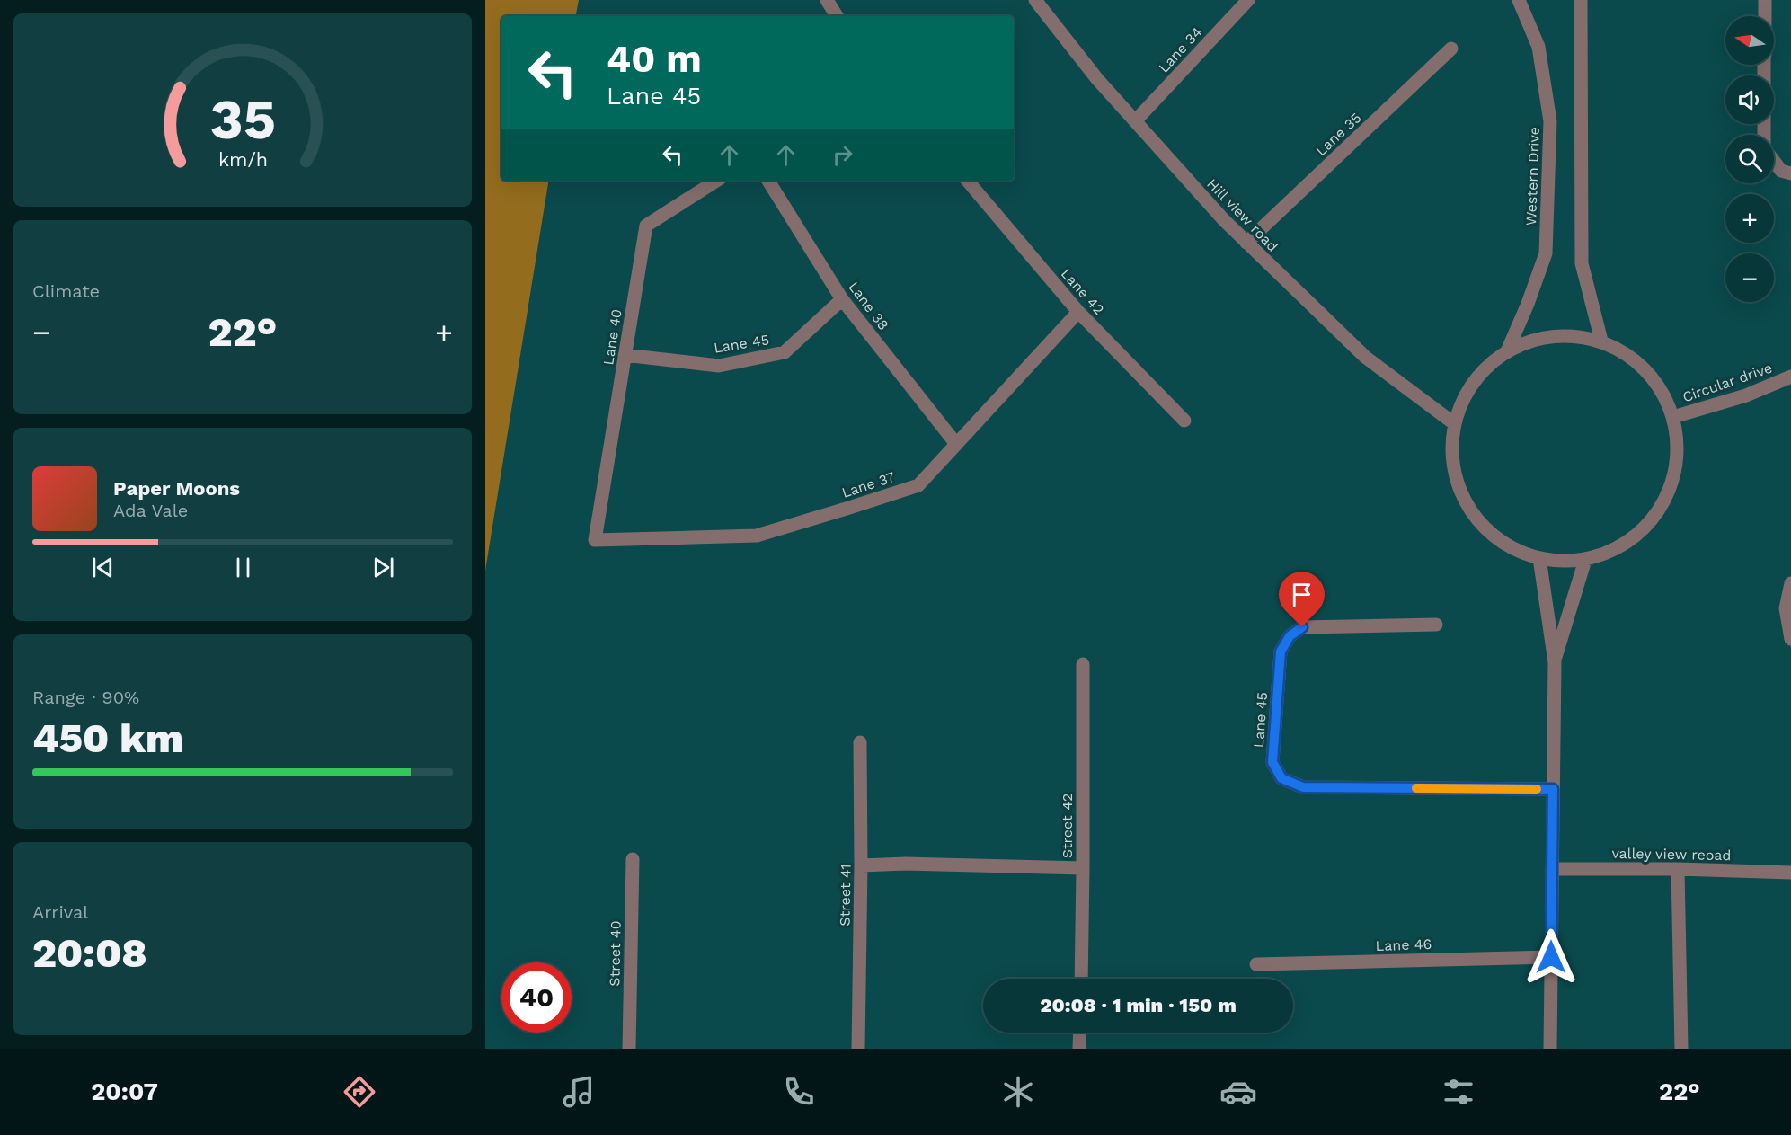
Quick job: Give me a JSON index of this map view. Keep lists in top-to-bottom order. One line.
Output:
{"streets":{"street":["Lane 34","Lane 35","Western Drive","Hill view road","Lane 42","Lane 38","Lane 40","Lane 45","Circular drive","Lane 37","Street 42","valley view reoad","Street 41","Lane 46","Street 40"]},"crossings":[["Lane 34","Hill view road"],["Lane 35","Hill view road"],["Lane 42","Lane 37"],["Lane 38","Lane 45"],["Lane 38","Lane 37"],["Lane 40","Lane 45"],["Lane 40","Lane 37"]],"north":"left","page":{"map_buttons":["+","−"],"turn":["40 m","Lane 45"],"tile":["Climate",["Range · 90%","450 km"],["Arrival","20:08"]],"heat":["−","22°","+"],"song":["Paper Moons","Ada Vale"],"limit":"40","trip":"20:08 · 1 min · 150 m","tabs":["20:07","22°"],"gauge":["35","km/h"]}}
